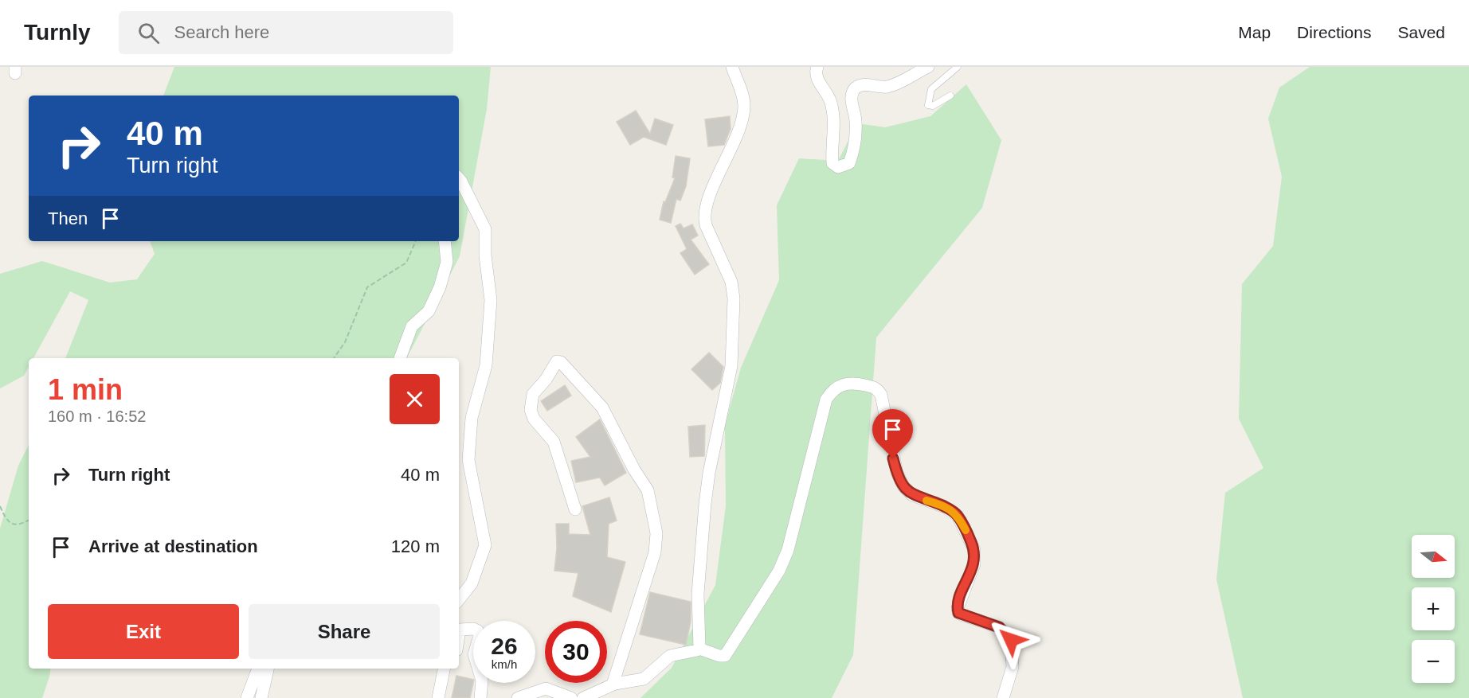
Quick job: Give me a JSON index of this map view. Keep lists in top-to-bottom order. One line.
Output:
{"north":"right","page":{"header":"Turnly","search":"Search here","nav":["Map","Directions","Saved"],"turn":["40 m","Turn right"],"then":"Then","heading":["1 min","160 m · 16:52"],"list":[{"name":"Turn right","value":"40 m"},{"name":"Arrive at destination","value":"120 m"}],"map_buttons":["+","−"],"buttons":["Exit","Share"],"speed":"26 km/h","limit":"30"}}
